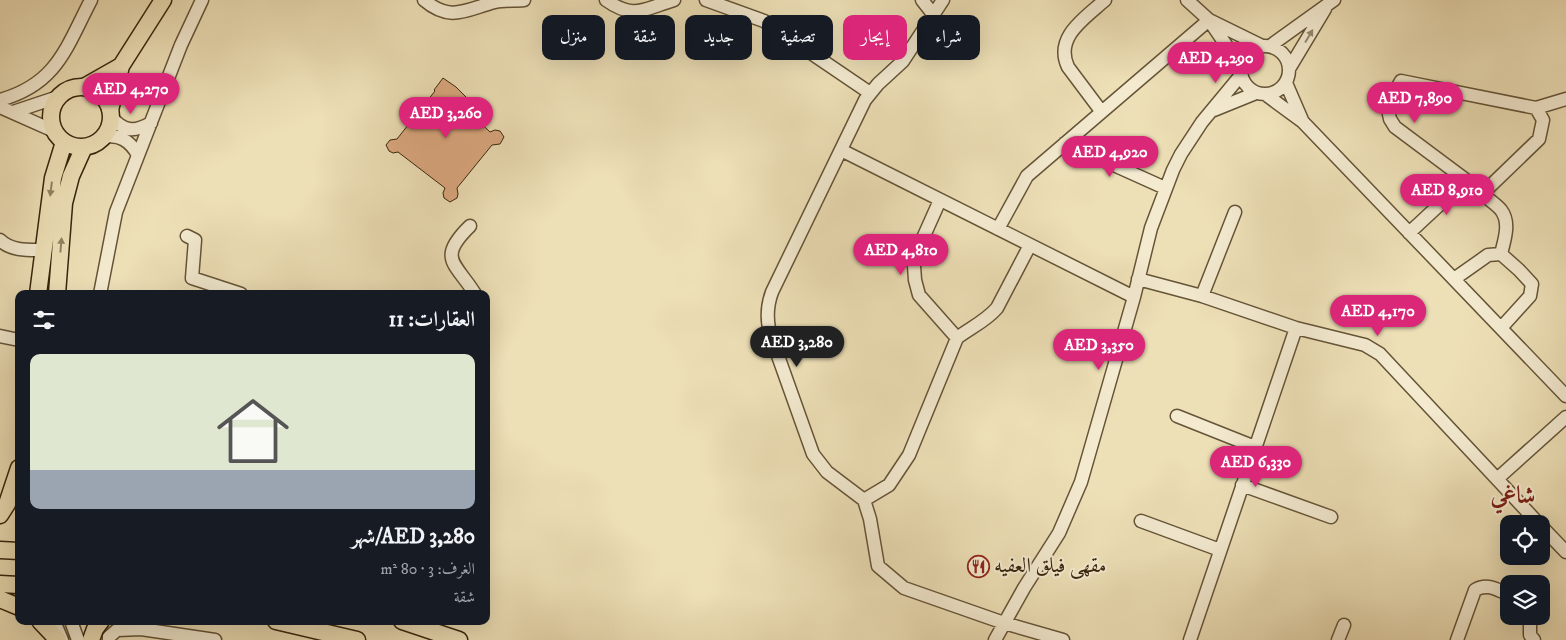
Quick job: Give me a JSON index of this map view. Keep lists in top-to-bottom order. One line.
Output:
{"districts":["شاغي"],"places":{"restaurant":["مقهى فيلق العفيه"]},"page":{"chip":["شراء","إيجار","تصفية","جديد","شقة","منزل"],"price":["AED 4,290","AED 4,270","AED 7,890","AED 3,260","AED 4,920","AED 8,910","AED 4,810","AED 4,170","AED 3,280","AED 3,350","AED 6,330"],"heading":"العقارات: 11","list":[{"name":"AED 3,280/شهر","note":"الغرف: 3 · 80 m² · شقة"}]}}
